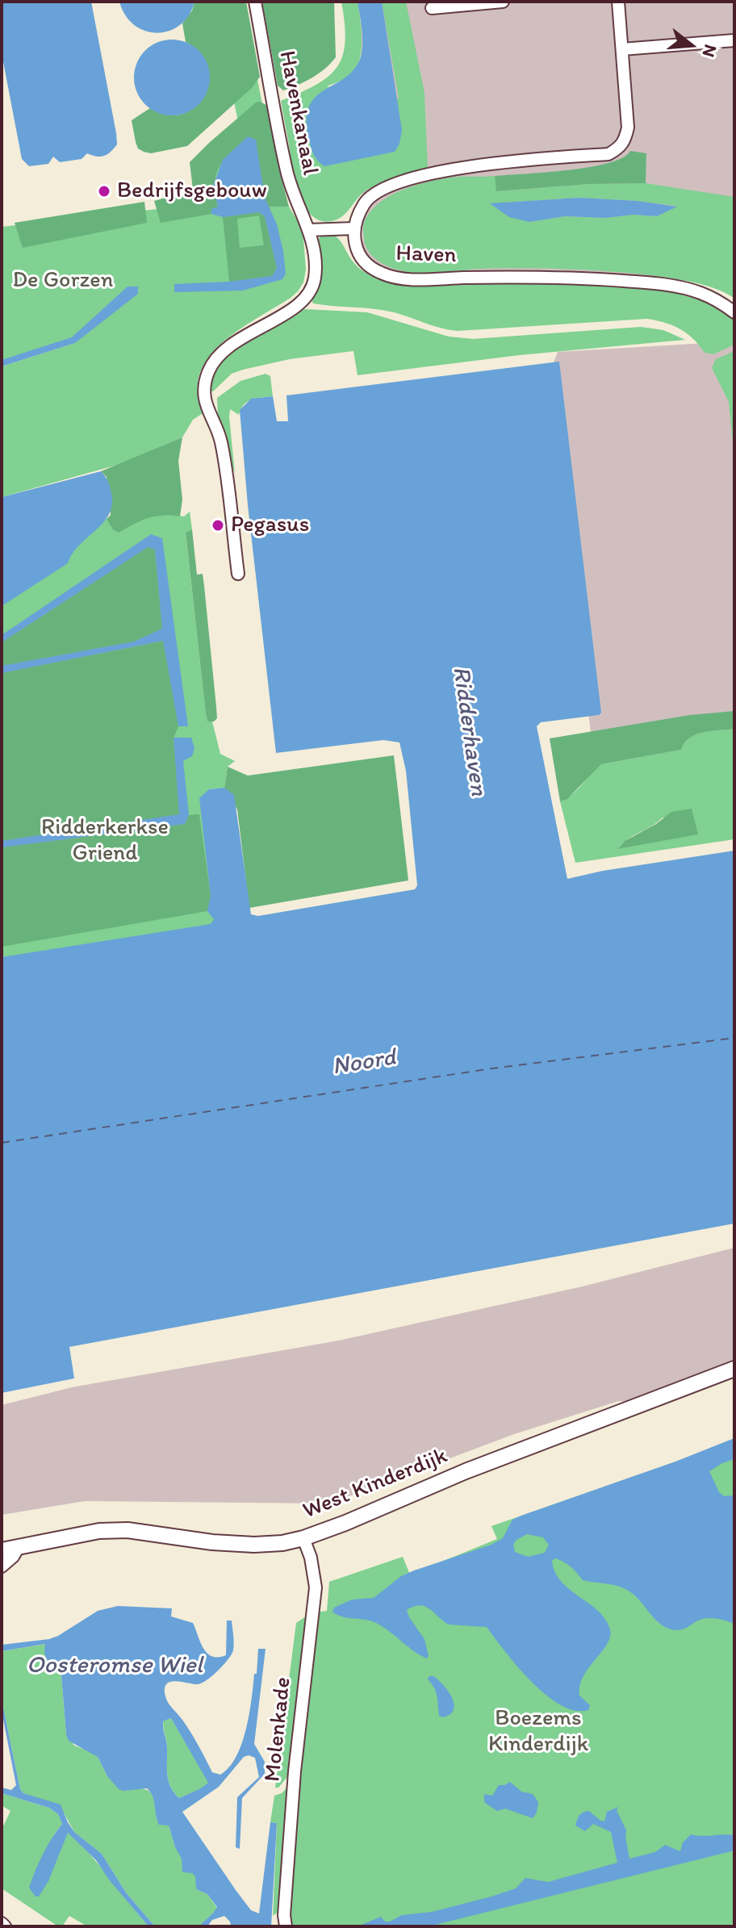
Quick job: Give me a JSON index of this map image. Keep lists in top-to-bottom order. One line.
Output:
{"streets":{"street":["Havenkanaal","Haven","West Kinderdijk","Molenkade"]},"crossings":[["West Kinderdijk","Molenkade"]],"water":["Ridderhaven","Noord","Oosteromse Wiel"],"parks":["De Gorzen","Ridderkerkse Griend","Boezems Kinderdijk"],"places":["Bedrijfsgebouw","Pegasus"],"north":"right"}
